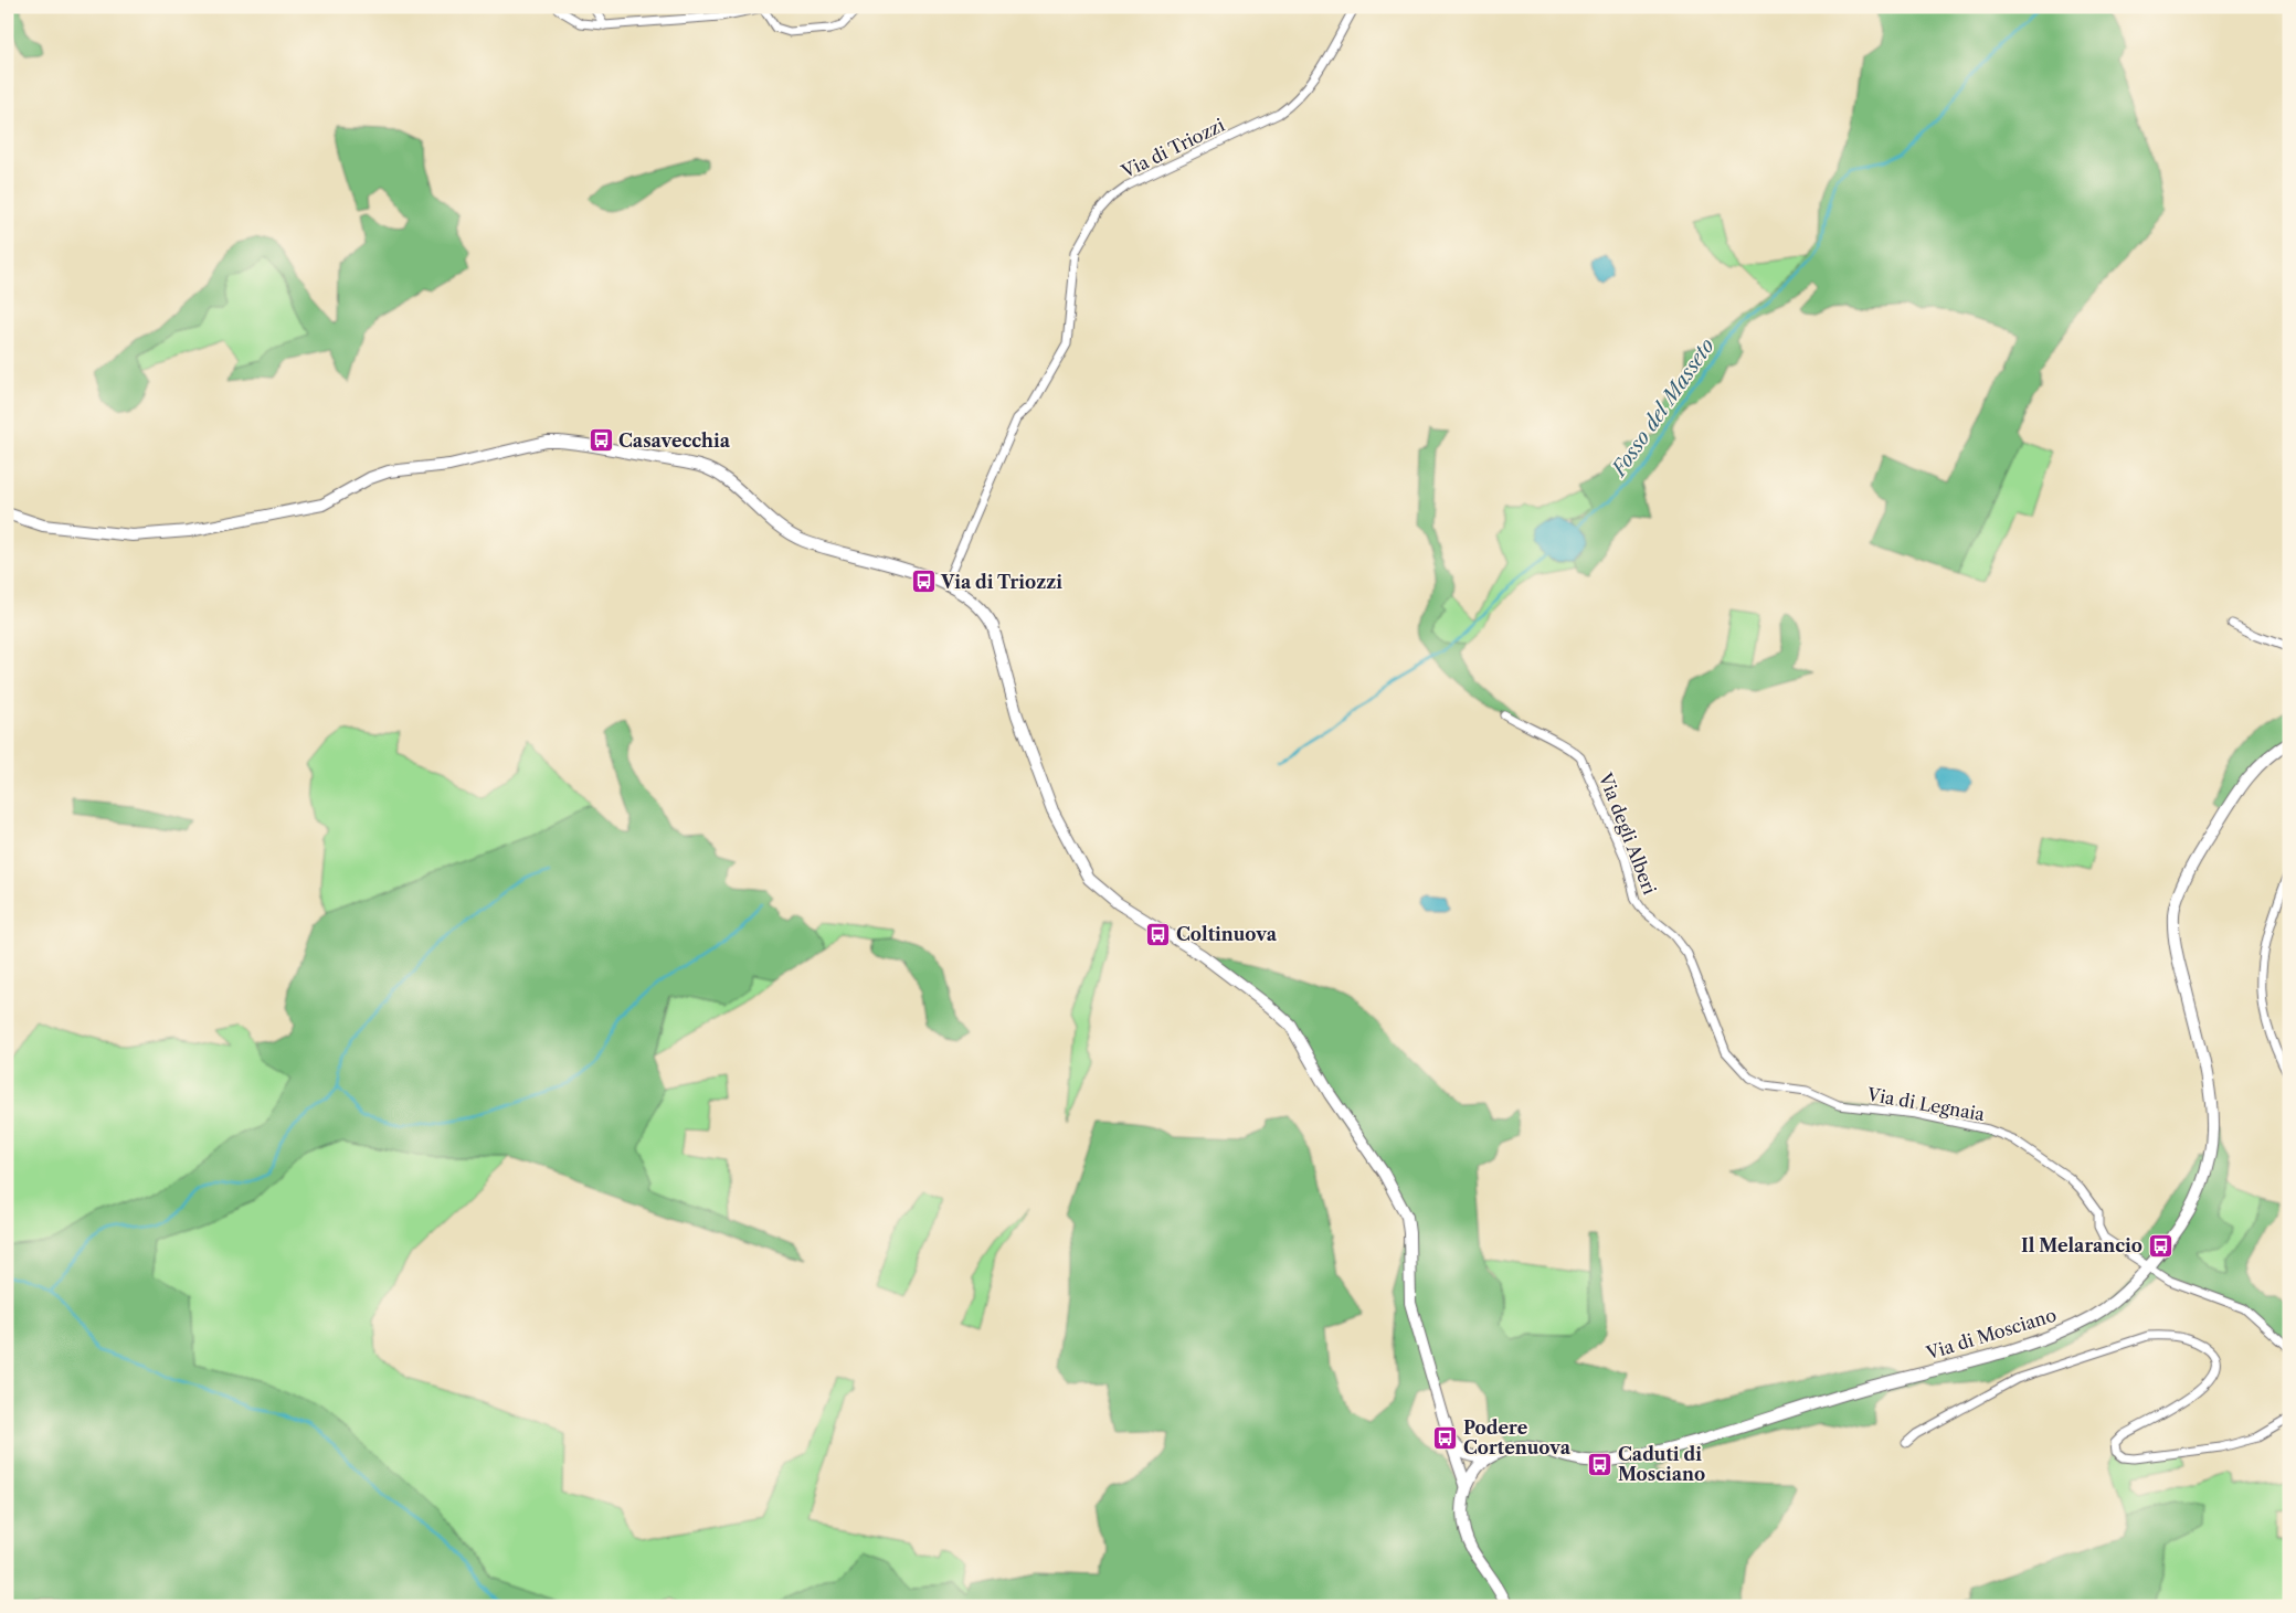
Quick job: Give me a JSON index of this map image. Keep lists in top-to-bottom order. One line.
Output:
{"streets":{"street":["Via di Triozzi","Via degli Alberi","Via di Legnaia","Via di Mosciano"]},"crossings":[["Via degli Alberi","Via di Legnaia"],["Via di Legnaia","Via di Mosciano"]],"water":["Fosso del Masseto"],"places":{"bus stop":["Casavecchia","Via di Triozzi","Coltinuova","Il Melarancio","Podere Cortenuova","Caduti di Mosciano"]}}
